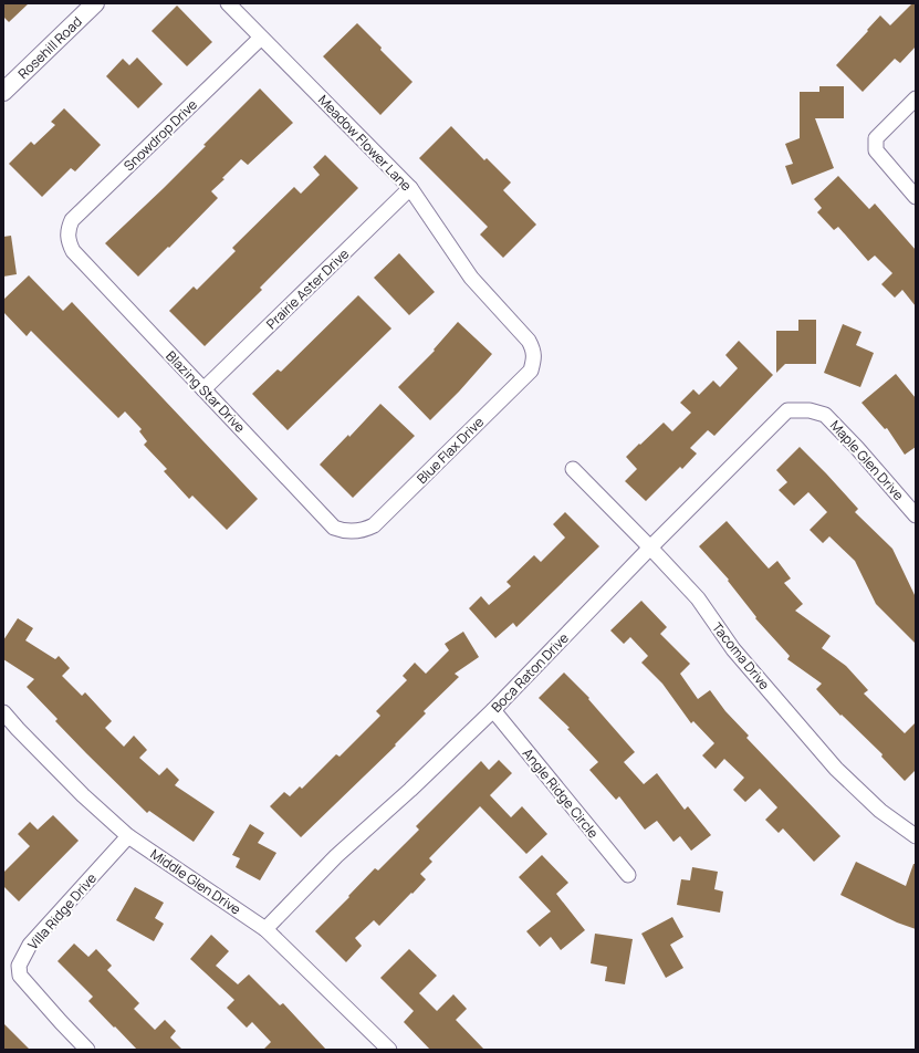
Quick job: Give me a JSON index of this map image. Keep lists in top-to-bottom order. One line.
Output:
{"streets":{"street":["Rosehill Road","Snowdrop Drive","Meadow Flower Lane","Prairie Aster Drive","Blazing Star Drive","Blue Flax Drive","Maple Glen Drive","Tacoma Drive","Boca Raton Drive","Angle Ridge Circle","Middle Glen Drive","Villa Ridge Drive"]},"crossings":[["Snowdrop Drive","Meadow Flower Lane"],["Snowdrop Drive","Blazing Star Drive"],["Meadow Flower Lane","Prairie Aster Drive"],["Meadow Flower Lane","Blue Flax Drive"],["Prairie Aster Drive","Blazing Star Drive"],["Blazing Star Drive","Blue Flax Drive"],["Maple Glen Drive","Boca Raton Drive"],["Tacoma Drive","Boca Raton Drive"],["Boca Raton Drive","Angle Ridge Circle"],["Boca Raton Drive","Middle Glen Drive"],["Middle Glen Drive","Villa Ridge Drive"]]}
